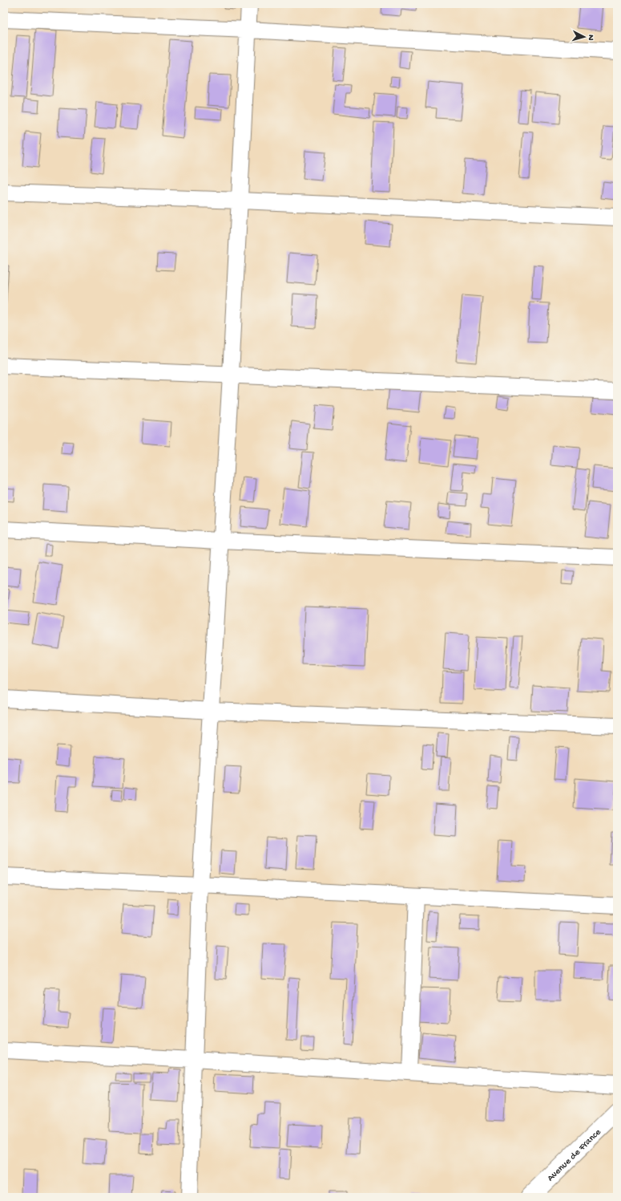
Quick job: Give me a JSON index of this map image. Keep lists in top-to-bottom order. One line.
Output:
{"streets":{"main road":["Avenue de France"]},"north":"right"}
